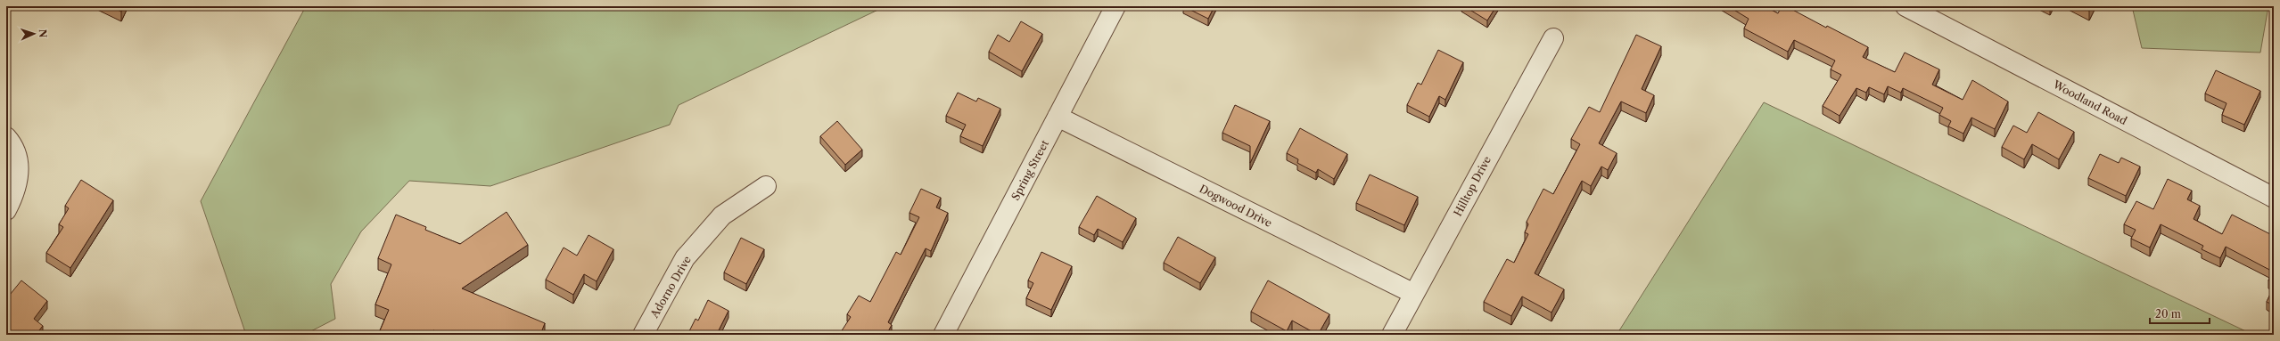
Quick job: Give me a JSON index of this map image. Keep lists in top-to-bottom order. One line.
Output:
{"streets":{"street":["Woodland Road","Spring Street","Hilltop Drive","Dogwood Drive","Adorno Drive"]},"crossings":[["Spring Street","Dogwood Drive"],["Hilltop Drive","Dogwood Drive"]],"scale_bar":"20 m","north":"right"}
